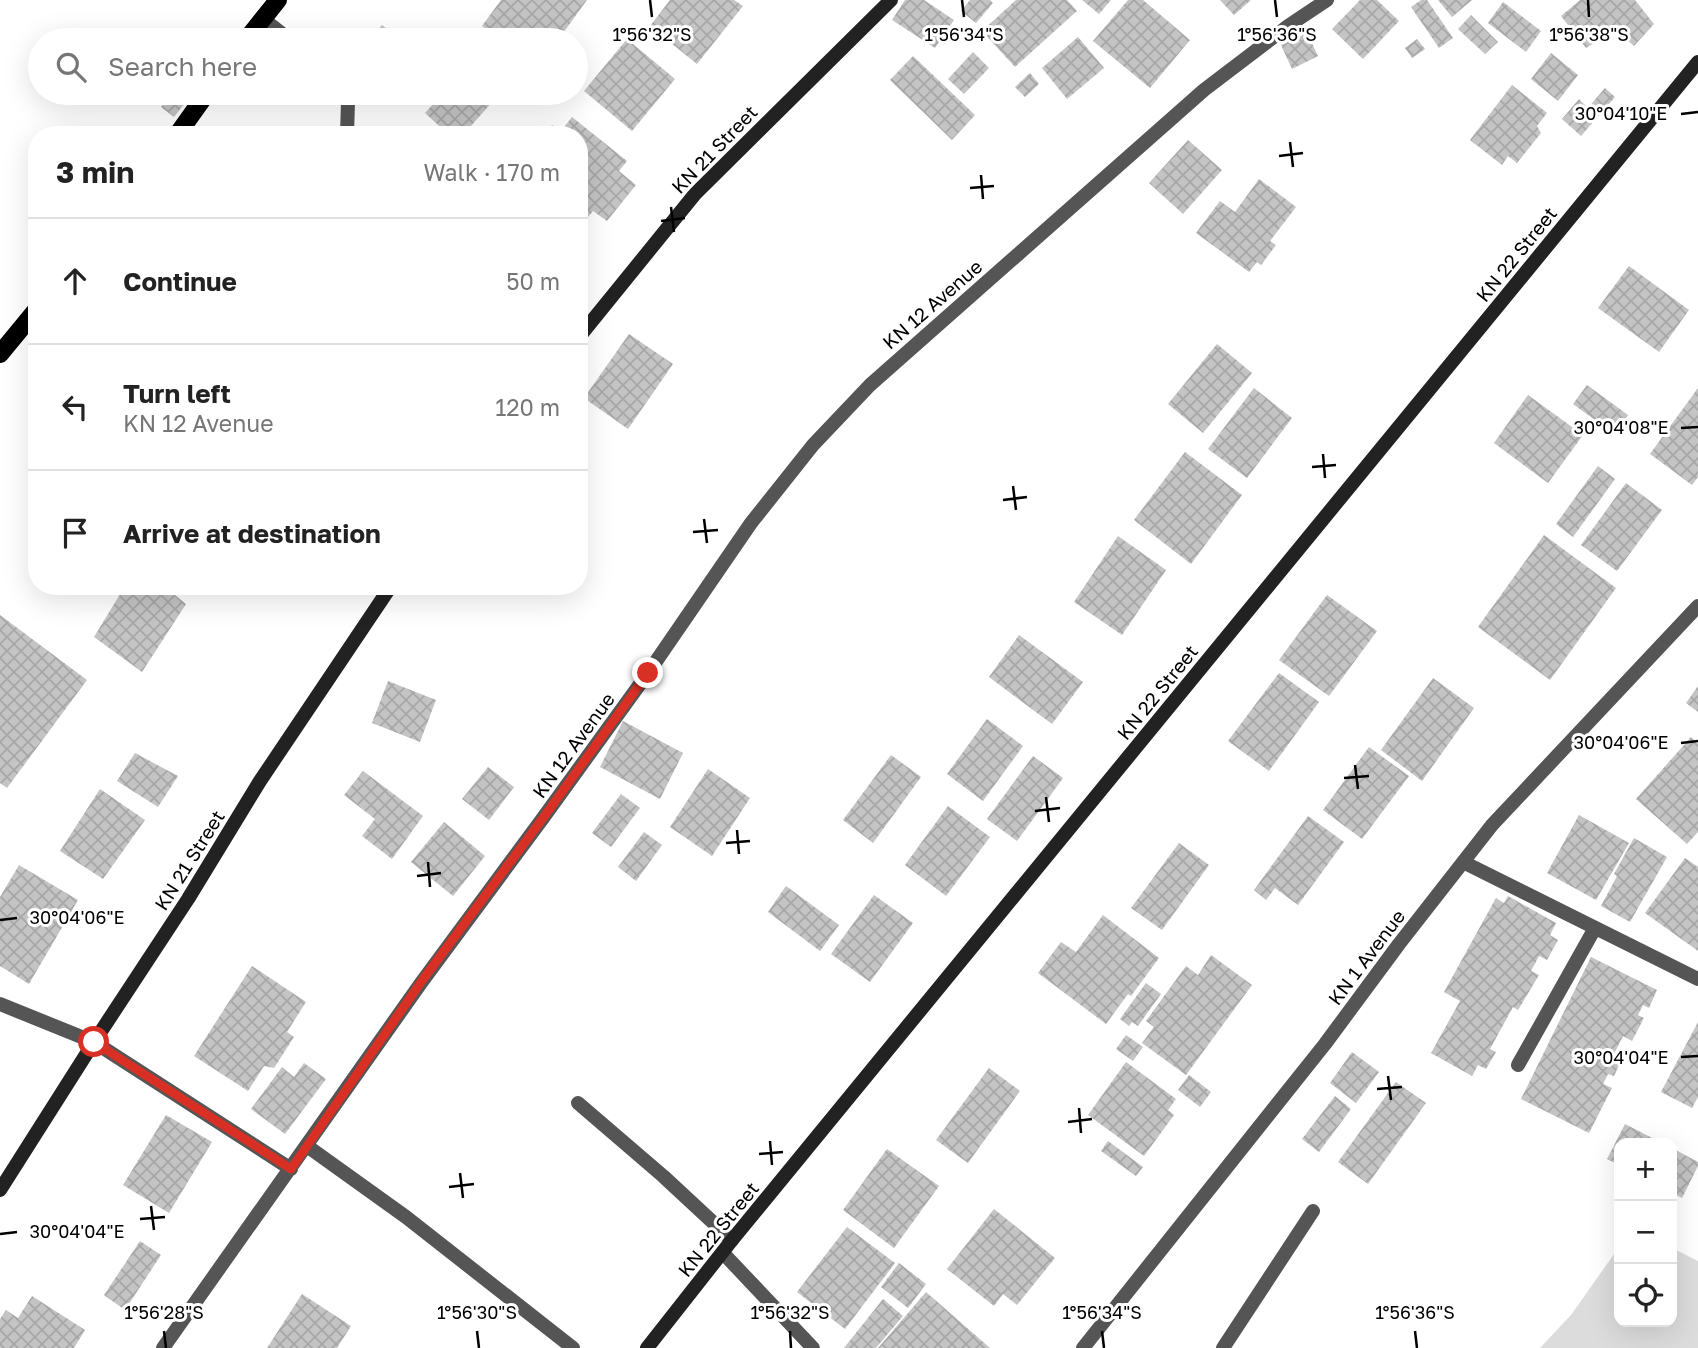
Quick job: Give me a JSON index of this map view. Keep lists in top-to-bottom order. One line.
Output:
{"streets":{"street":["KN 21 Street","KN 22 Street","KN 12 Avenue","KN 1 Avenue"]},"page":{"search":"Search here","heading":["3 min","Walk · 170 m"],"list":[["Continue","50 m"],["Turn left","KN 12 Avenue","120 m"],"Arrive at destination"],"map_buttons":["+","−"]},"coordinates":["1°56'32\"S","1°56'34\"S","1°56'36\"S","1°56'38\"S","30°04'10\"E","30°04'08\"E","30°04'06\"E","30°04'04\"E","1°56'28\"S","1°56'30\"S"]}
